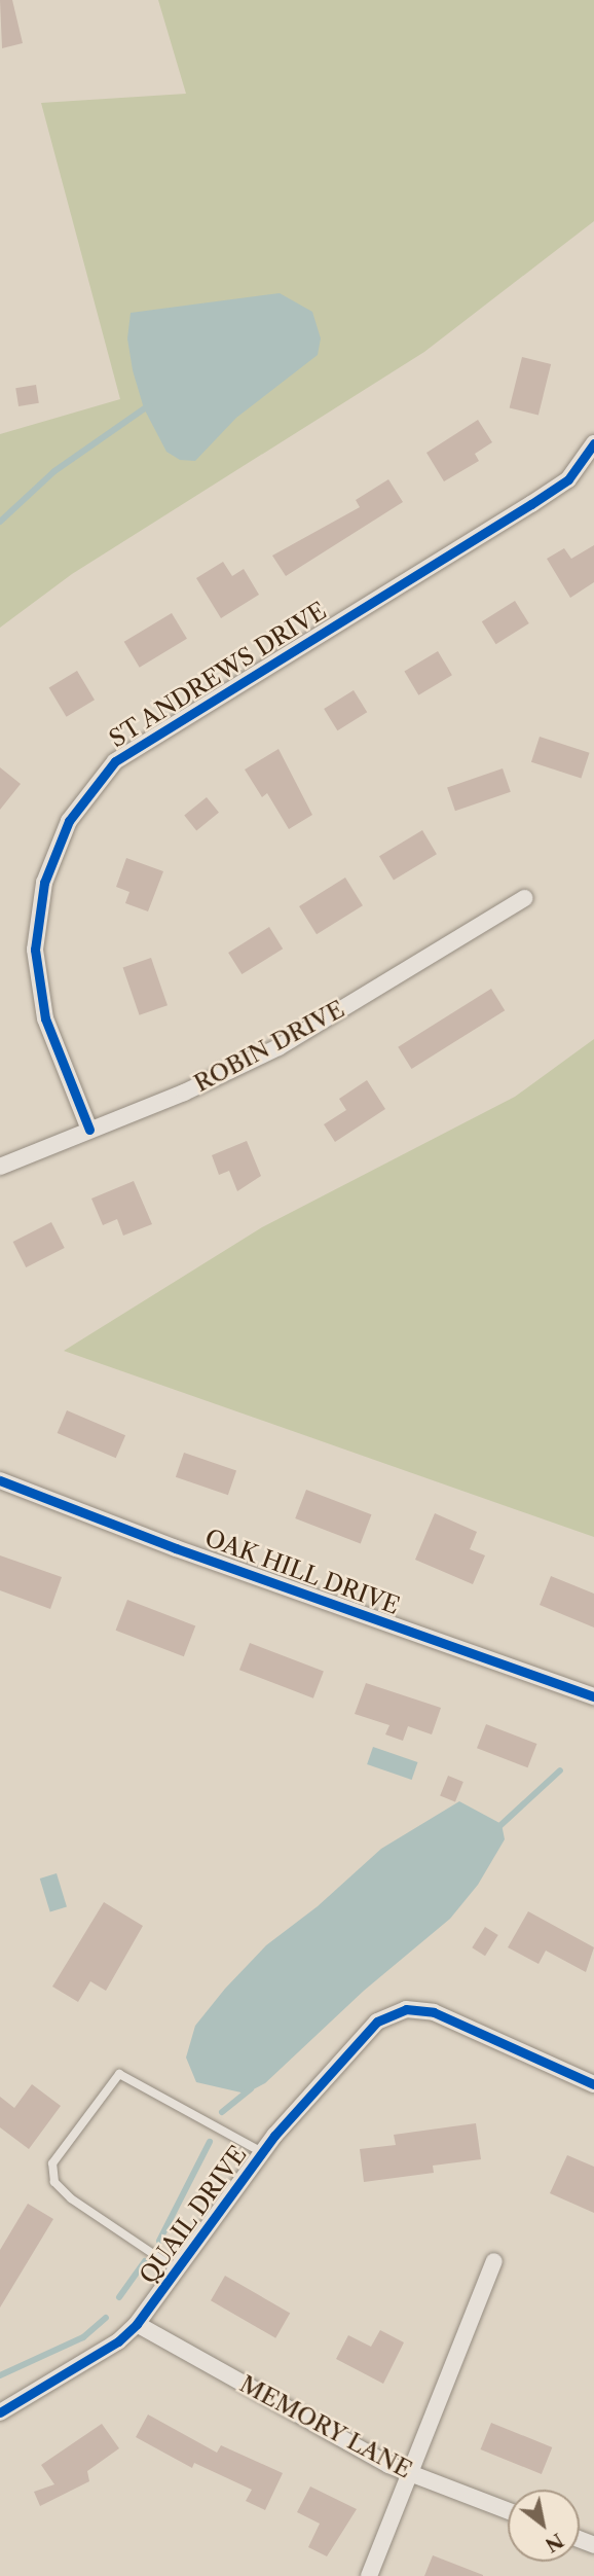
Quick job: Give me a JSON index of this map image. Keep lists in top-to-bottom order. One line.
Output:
{"streets":{"street":["ST ANDREWS DRIVE","ROBIN DRIVE","OAK HILL DRIVE","QUAIL DRIVE","MEMORY LANE"]},"crossings":[["ST ANDREWS DRIVE","ROBIN DRIVE"],["QUAIL DRIVE","MEMORY LANE"]],"north":"bottom right"}
